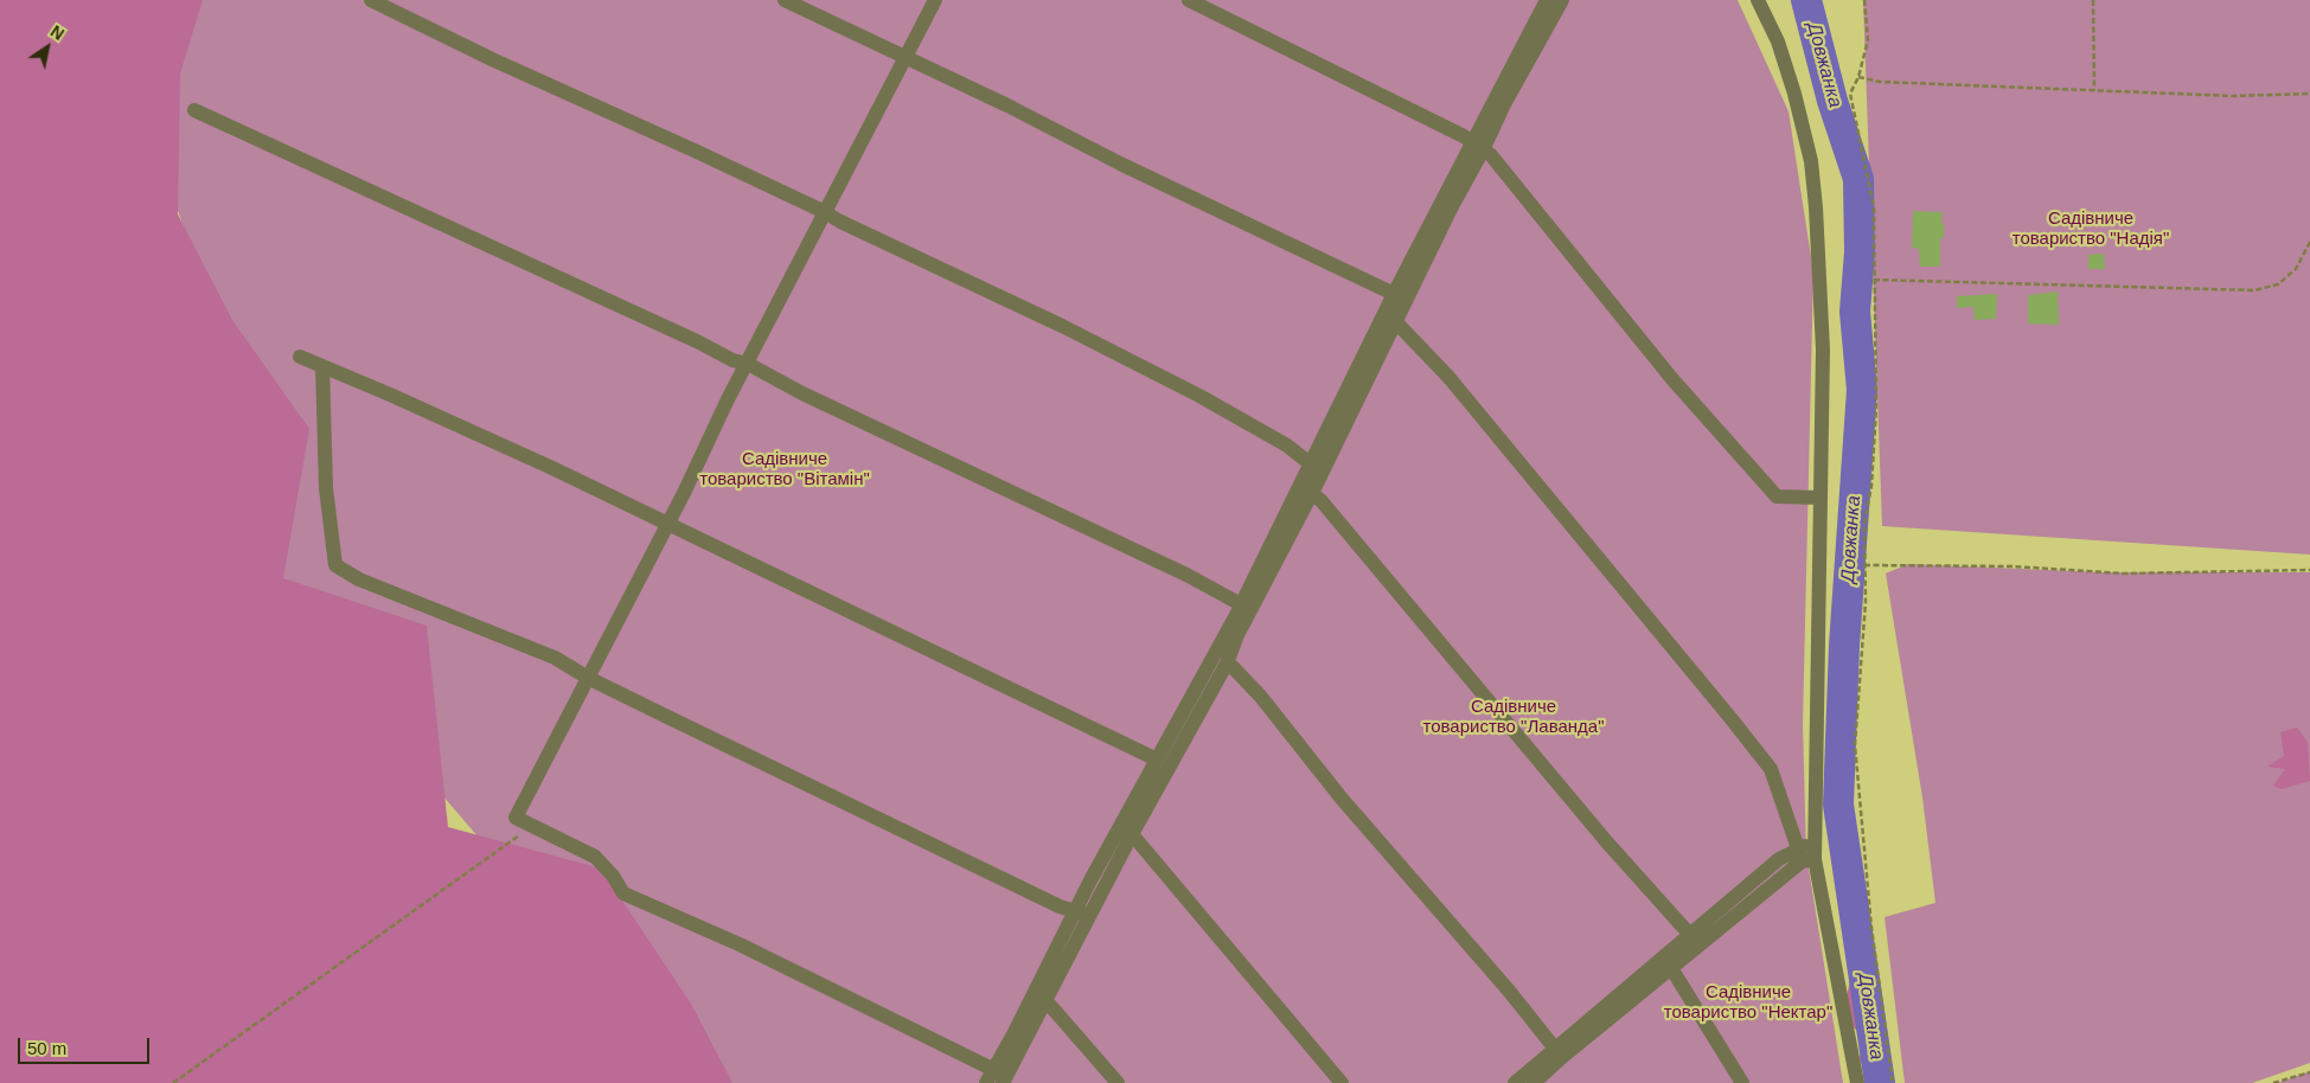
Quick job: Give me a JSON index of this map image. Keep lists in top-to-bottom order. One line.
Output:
{"water":["Довжанка"],"parks":["Садівниче товариство \"Надія\"","Садівниче товариство \"Вітамін\"","Садівниче товариство \"Лаванда\"","Садівниче товариство \"Нектар\""],"scale_bar":"50 m","north":"top right"}
